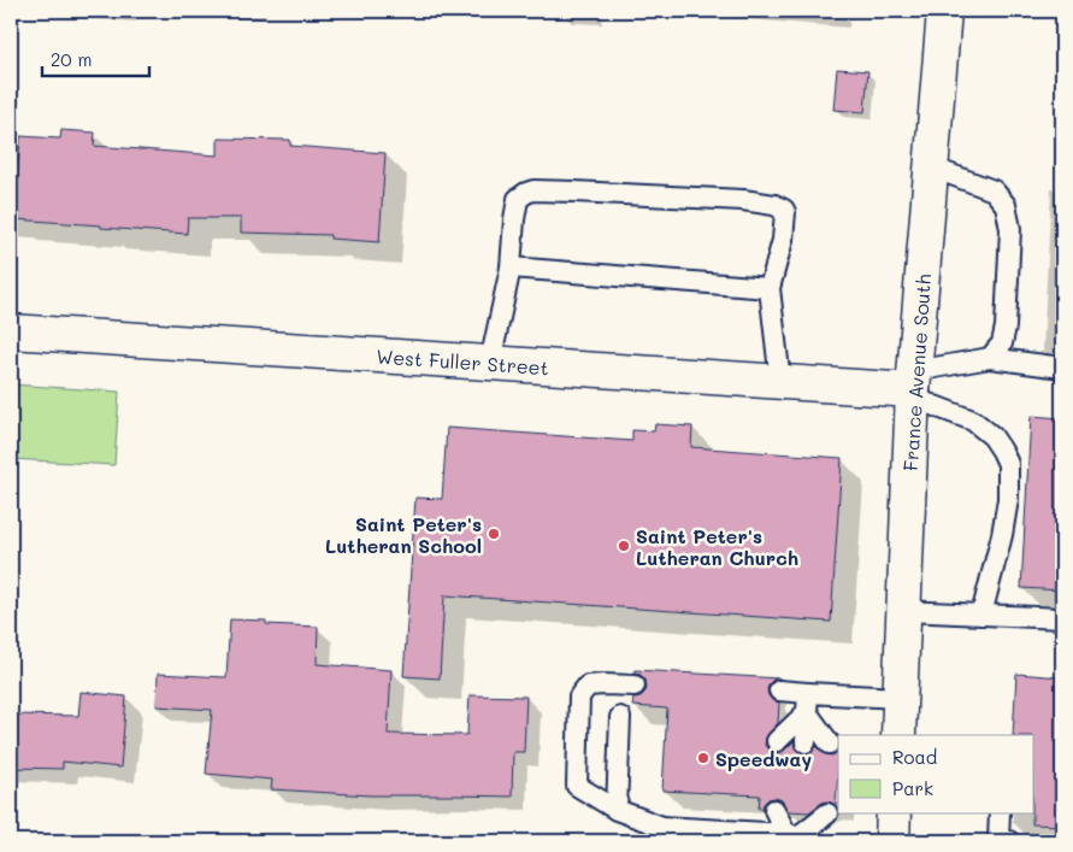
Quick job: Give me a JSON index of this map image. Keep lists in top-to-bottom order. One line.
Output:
{"streets":{"street":["West Fuller Street","France Avenue South"]},"crossings":[["West Fuller Street","France Avenue South"]],"places":["Saint Peter's Lutheran School","Saint Peter's Lutheran Church","Speedway"],"legend":["Road","Park"],"scale_bar":"20 m"}
